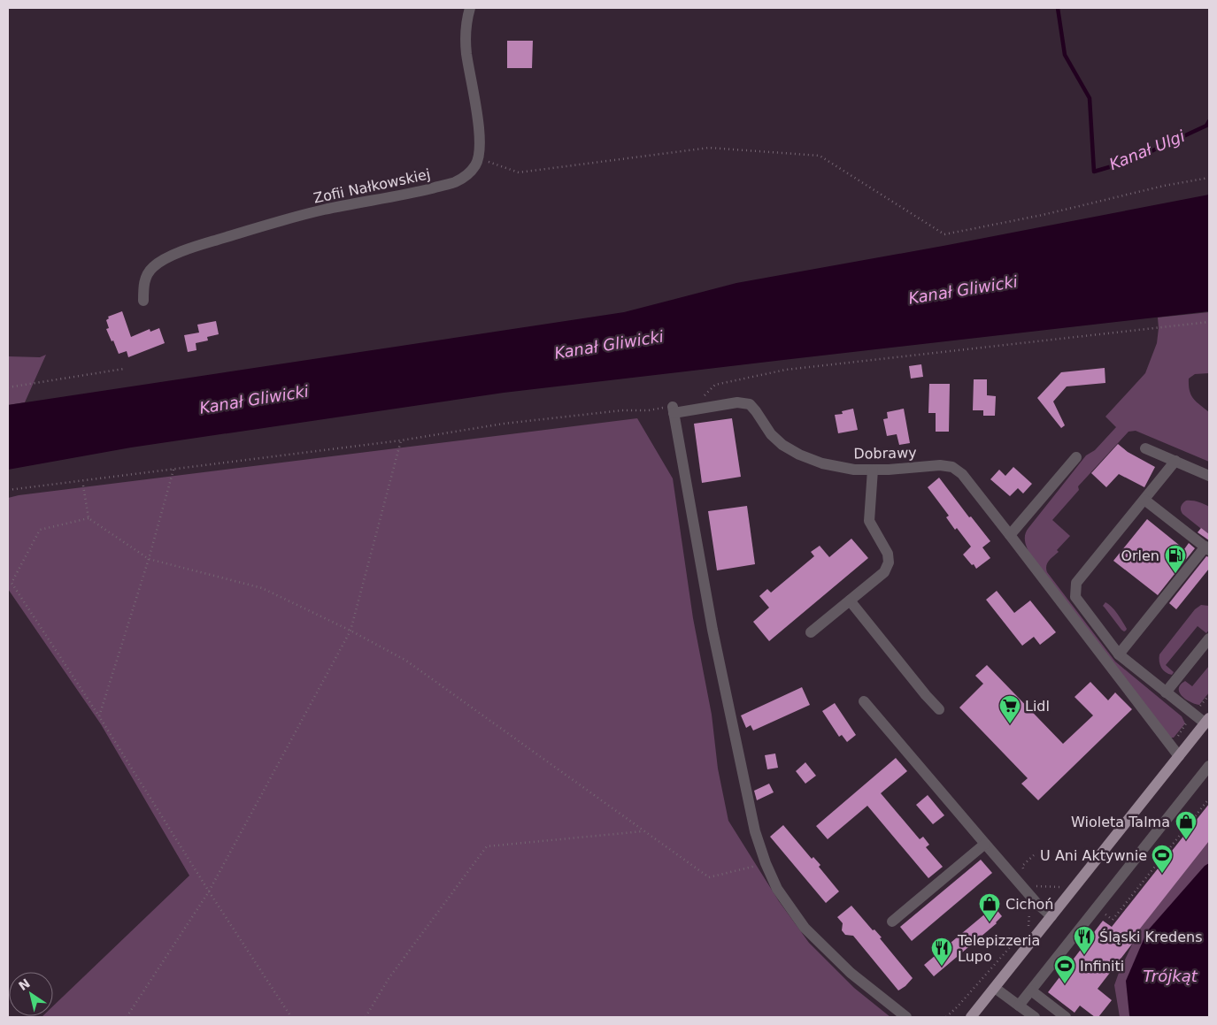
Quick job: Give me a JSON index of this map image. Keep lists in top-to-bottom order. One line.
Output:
{"streets":{"street":["Zofii Nałkowskiej","Dobrawy"]},"water":["Kanał Ulgi","Kanał Gliwicki","Trójkąt"],"places":{"fuel station":["Orlen"],"supermarket":["Lidl"],"shop":["Wioleta Talma","Cichoń"],"sports":["U Ani Aktywnie","Infiniti"],"restaurant":["Śląski Kredens","Telepizzeria Lupo"]},"north":"top left"}
